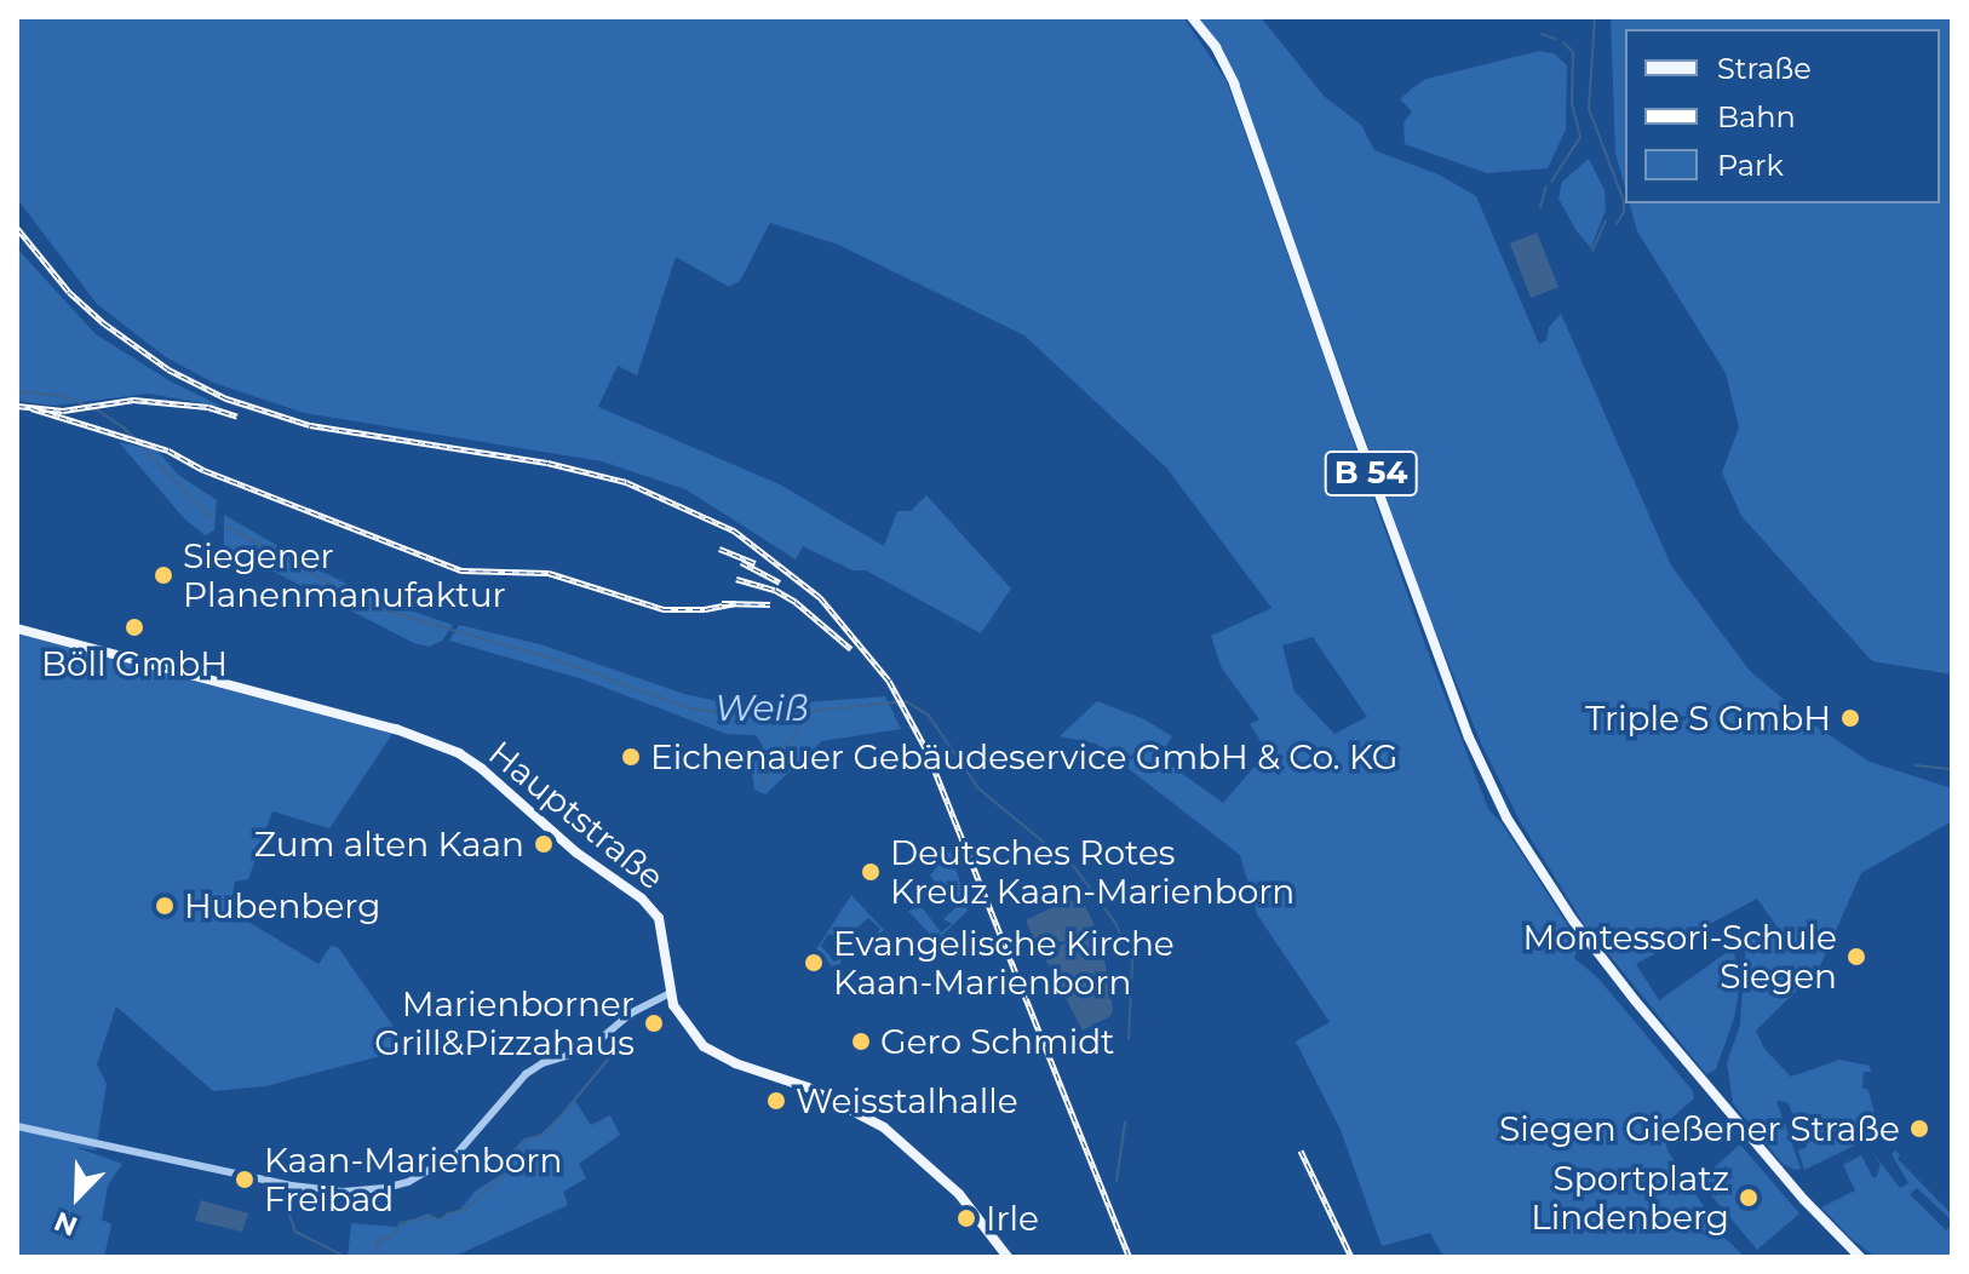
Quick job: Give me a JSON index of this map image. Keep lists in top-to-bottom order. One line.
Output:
{"streets":{"main road":["B 54","Hauptstraße"]},"water":["Weiß"],"places":["Siegener Planenmanufaktur","Böll GmbH","Triple S GmbH","Eichenauer Gebäudeservice GmbH & Co. KG","Zum alten Kaan","Deutsches Rotes Kreuz Kaan-Marienborn","Hubenberg","Montessori-Schule Siegen","Evangelische Kirche Kaan-Marienborn","Marienborner Grill&Pizzahaus","Gero Schmidt","Weisstalhalle","Siegen Gießener Straße","Kaan-Marienborn Freibad","Sportplatz Lindenberg","Irle"],"legend":["Straße","Bahn","Park"],"north":"bottom left"}
